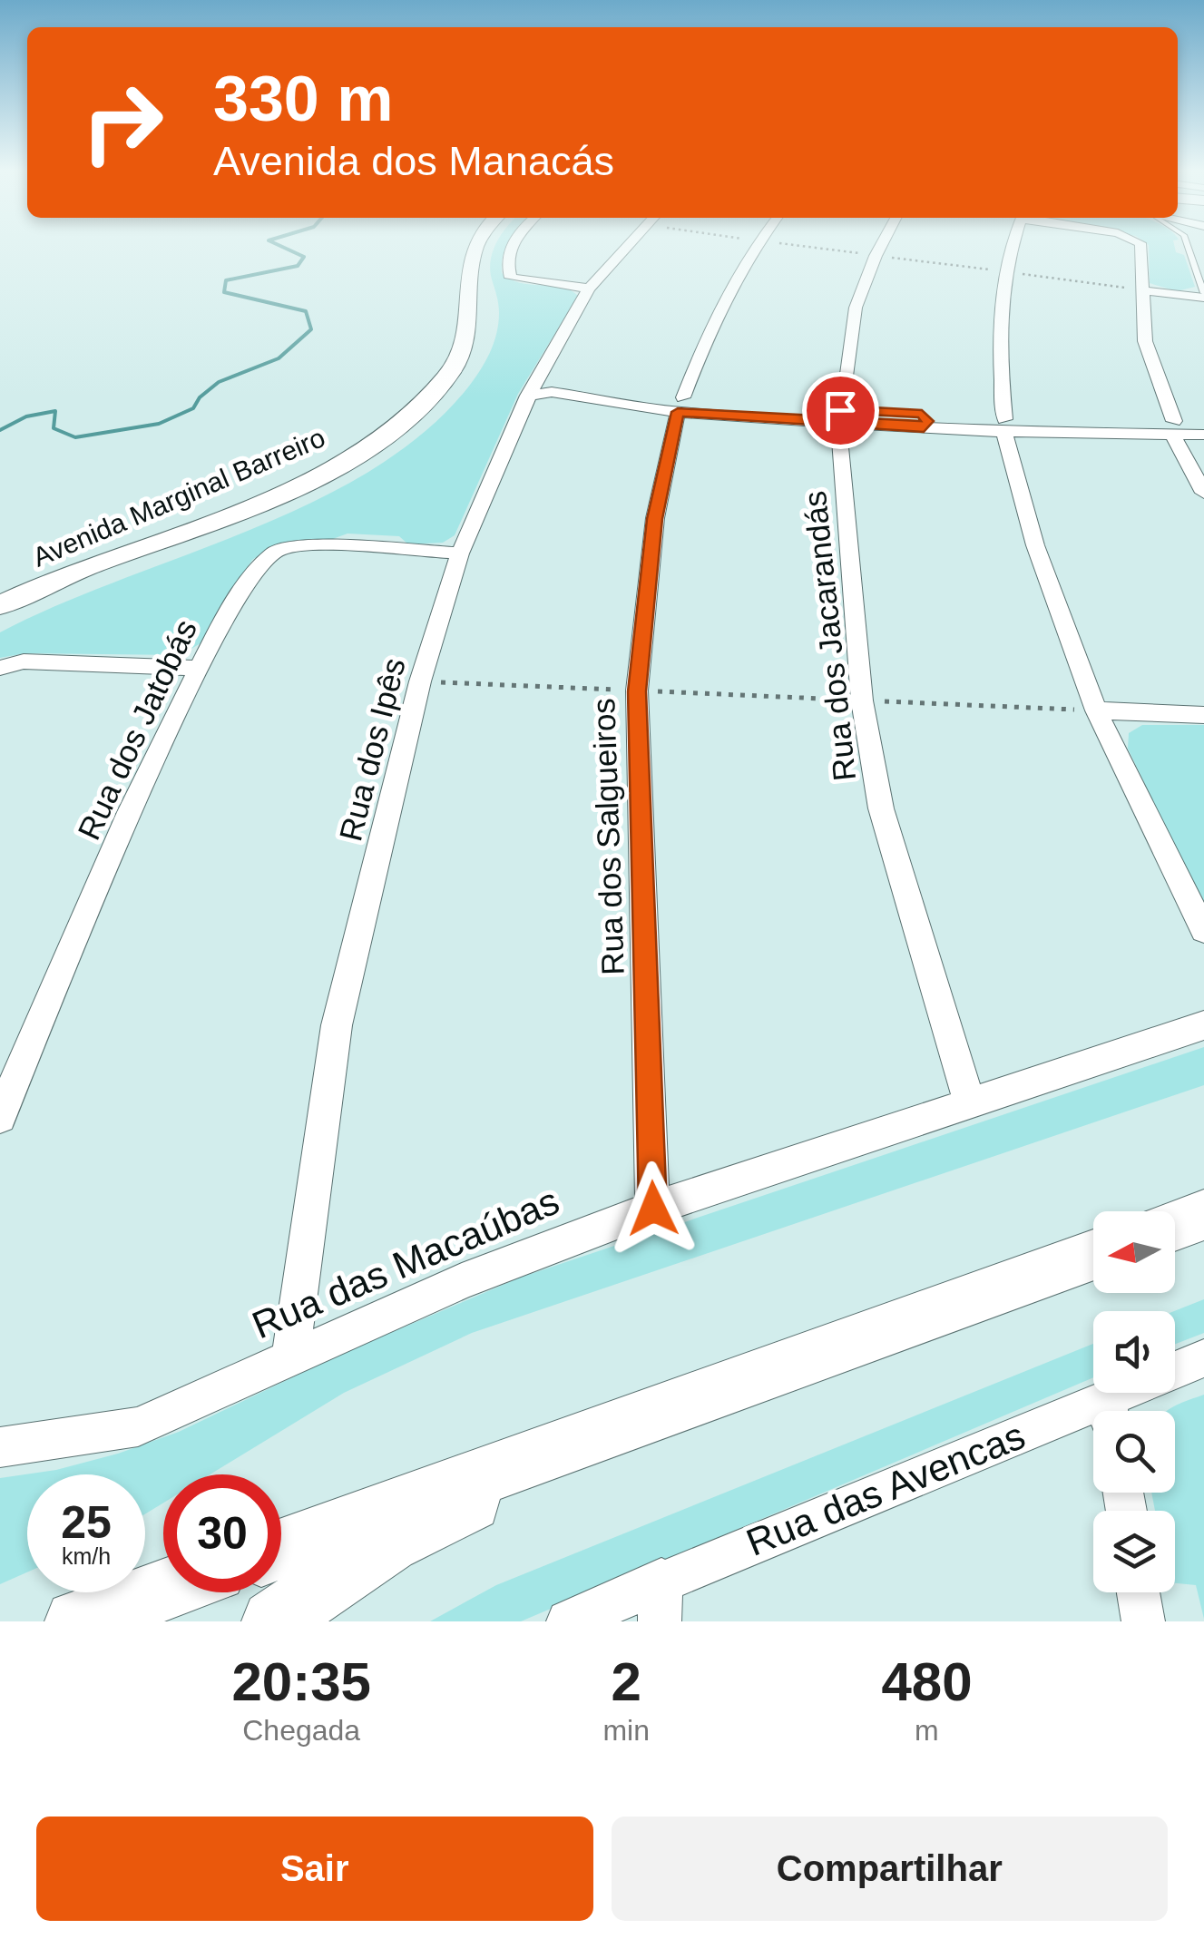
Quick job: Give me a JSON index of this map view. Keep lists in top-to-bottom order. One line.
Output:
{"streets":{"street":["Avenida Marginal Barreiro","Rua dos Jacarandás","Rua dos Jatobás","Rua dos Ipês","Rua dos Salgueiros","Rua das Macaúbas","Rua das Avencas"]},"crossings":[["Rua dos Jacarandás","Rua das Macaúbas"],["Rua dos Jatobás","Rua dos Ipês"],["Rua dos Ipês","Rua das Macaúbas"],["Rua dos Salgueiros","Rua das Macaúbas"]],"north":"left","page":{"turn":["330 m","Avenida dos Manacás"],"speed":"25 km/h","limit":"30","eta":["20:35","Chegada","2","min","480","m"],"buttons":["Sair","Compartilhar"]}}
